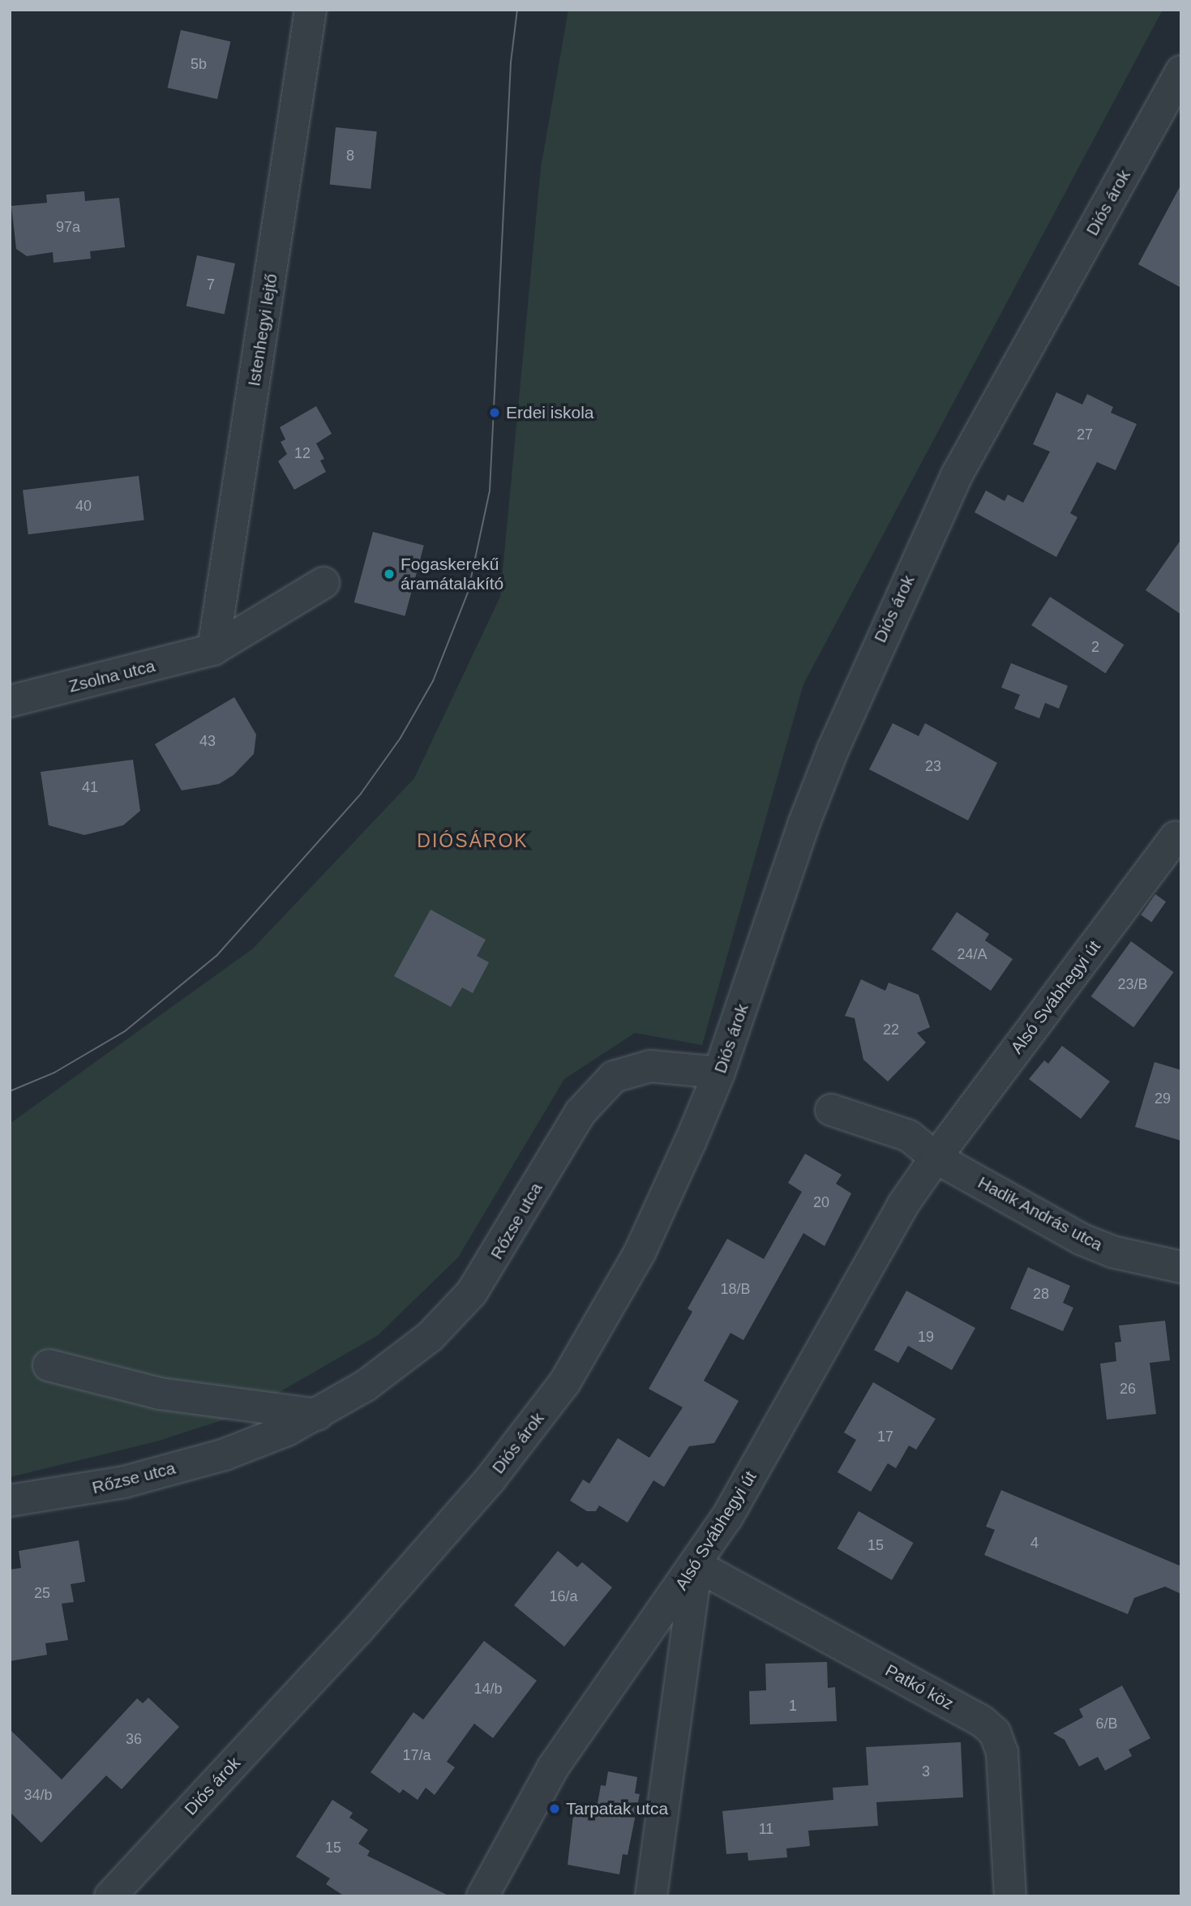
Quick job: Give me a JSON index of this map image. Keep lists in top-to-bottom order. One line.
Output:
{"streets":{"street":["Diós árok","Istenhegyi lejtő","Zsolna utca","Alsó Svábhegyi út","Hadik András utca","Rőzse utca","Patkó köz"]},"crossings":[["Diós árok","Rőzse utca"],["Istenhegyi lejtő","Zsolna utca"],["Alsó Svábhegyi út","Hadik András utca"],["Alsó Svábhegyi út","Patkó köz"]],"districts":["DIÓSÁROK"],"places":["Erdei iskola","Fogaskerekű áramátalakító","Tarpatak utca"],"house_numbers":["5b","8","97a","7","27","12","40","2","43","23","41","24/A","23/B","22","29","20","18/B","28","19","26","17","4","15","25","16/a","14/b","1","6/B","36","17/a","3","34/b","11","15"]}
